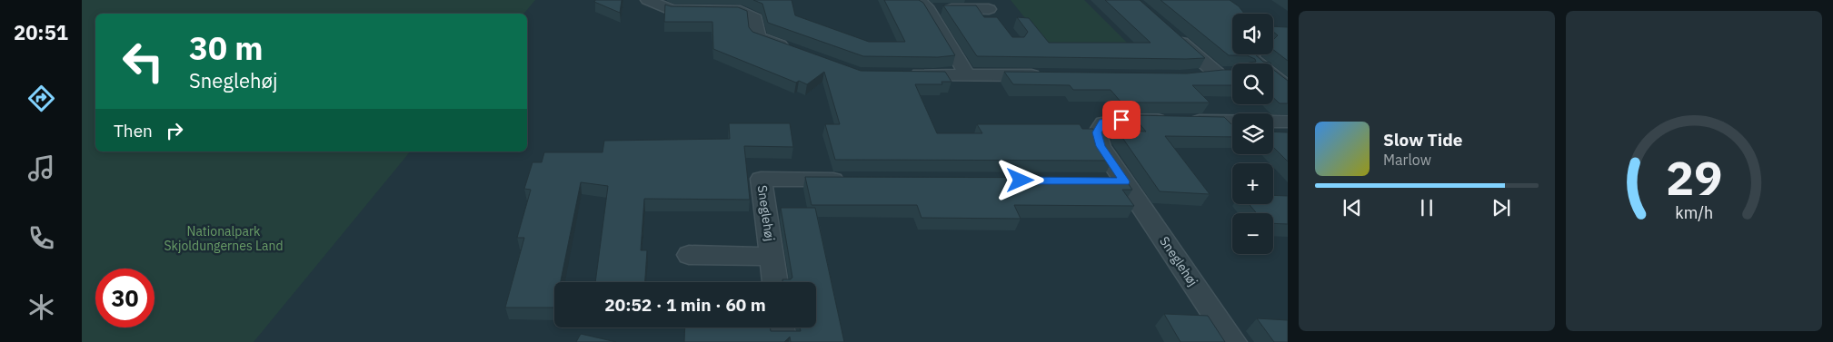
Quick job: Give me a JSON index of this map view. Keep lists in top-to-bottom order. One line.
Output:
{"streets":{"street":["Sneglehøj"]},"parks":["Nationalpark Skjoldungernes Land"],"page":{"tabs":"20:51","map_buttons":["+","−"],"turn":["30 m","Sneglehøj"],"then":"Then","song":["Slow Tide","Marlow"],"limit":"30","trip":"20:52 · 1 min · 60 m","gauge":["29","km/h"]}}
